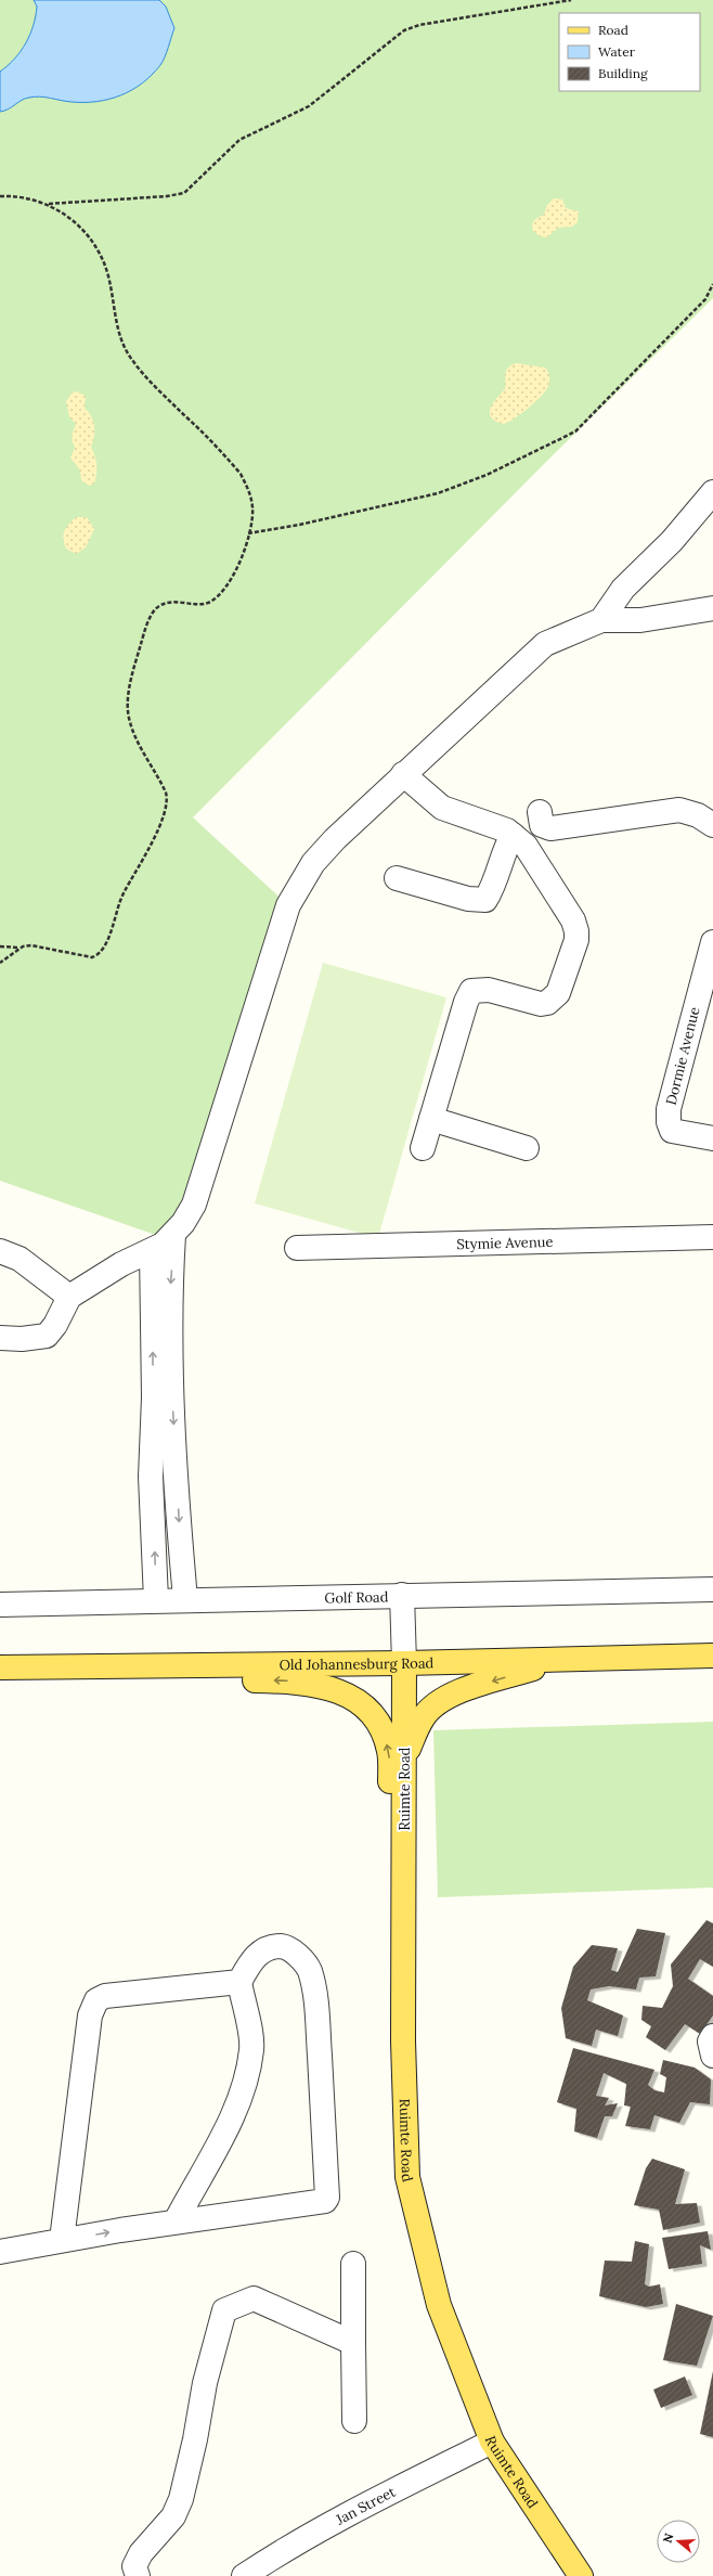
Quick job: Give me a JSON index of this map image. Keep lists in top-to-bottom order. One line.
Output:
{"streets":{"main road":["Old Johannesburg Road","Ruimte Road"],"street":["Dormie Avenue","Stymie Avenue","Golf Road","Jan Street"]},"crossings":[["Old Johannesburg Road","Ruimte Road"],["Ruimte Road","Jan Street"]],"legend":["Road","Water","Building"],"north":"left"}
